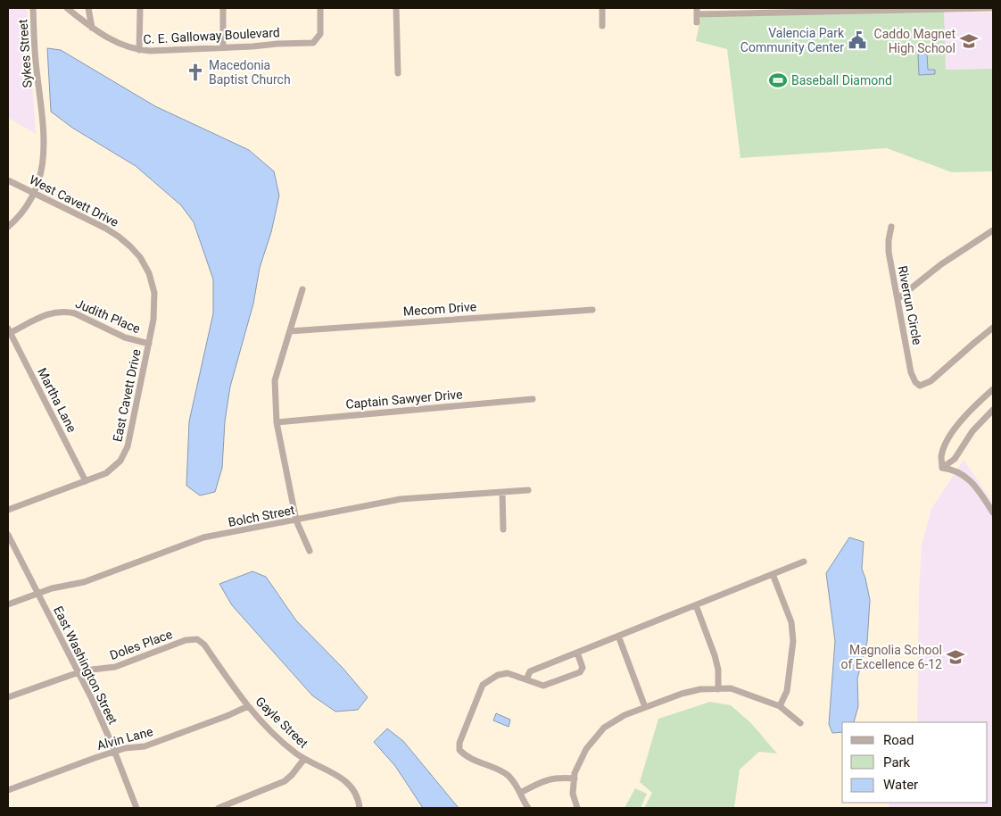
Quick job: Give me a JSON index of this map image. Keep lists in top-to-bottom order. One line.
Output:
{"streets":{"street":["C. E. Galloway Boulevard","Sykes Street","West Cavett Drive","Riverrun Circle","Mecom Drive","Judith Place","East Cavett Drive","Captain Sawyer Drive","Martha Lane","Bolch Street","Doles Place","East Washington Street","Gayle Street","Alvin Lane"]},"crossings":[["Sykes Street","West Cavett Drive"],["West Cavett Drive","Judith Place"],["West Cavett Drive","East Cavett Drive"],["Judith Place","East Cavett Drive"],["Judith Place","Martha Lane"],["East Cavett Drive","Martha Lane"],["Bolch Street","East Washington Street"],["Doles Place","East Washington Street"],["Doles Place","Gayle Street"],["East Washington Street","Alvin Lane"],["Gayle Street","Alvin Lane"]],"places":{"public building":["Valencia Park Community Center"],"school or university":["Caddo Magnet High School","Magnolia School of Excellence 6-12"],"church":["Macedonia Baptist Church"],"sports":["Baseball Diamond"]},"legend":["Road","Park","Water"]}
